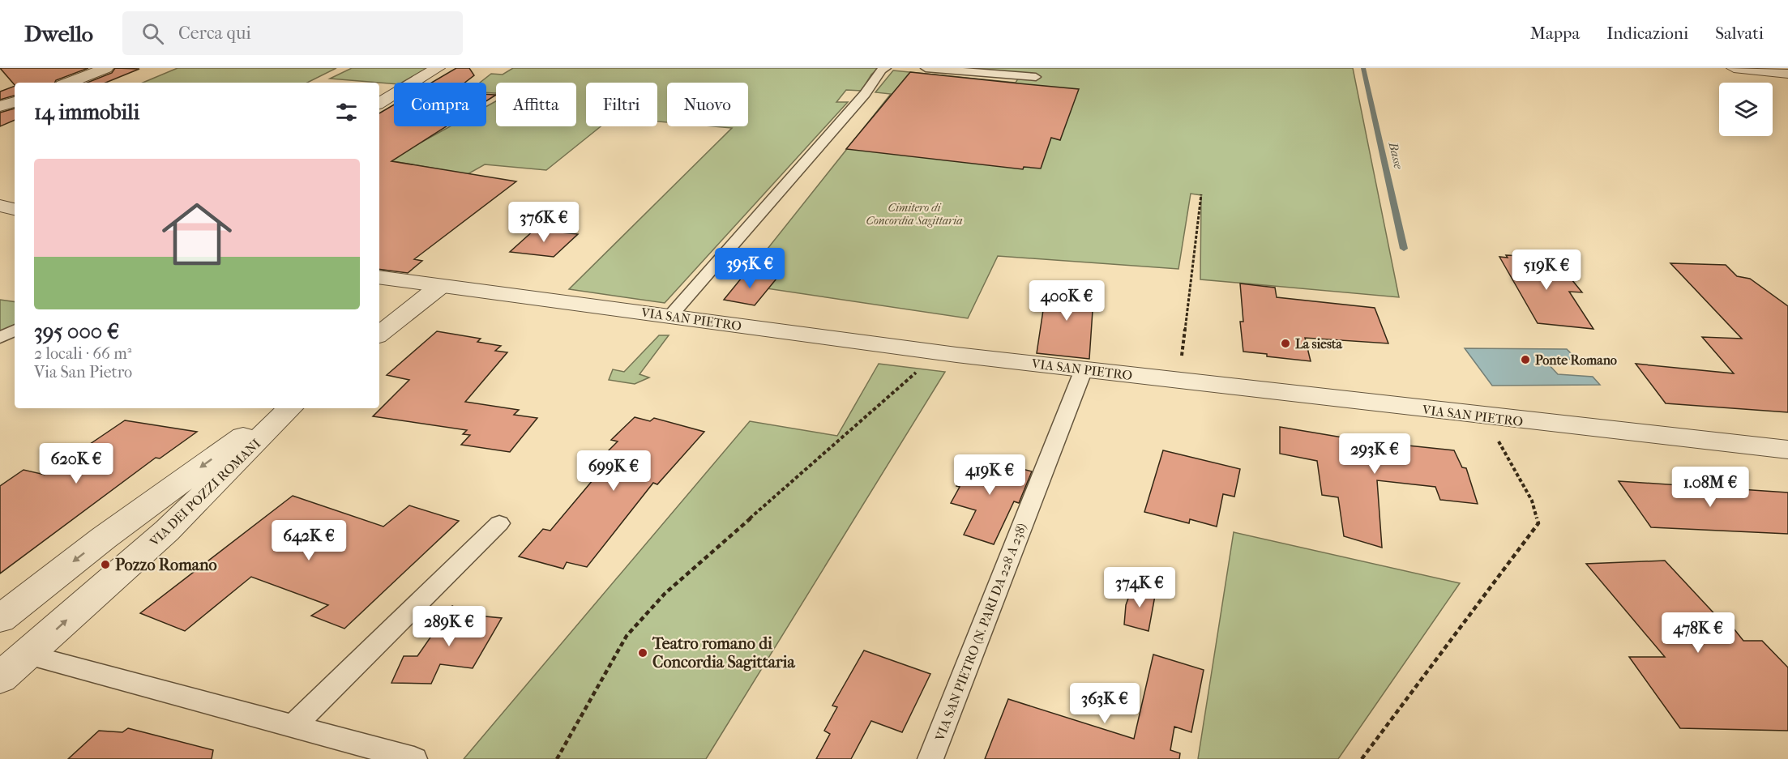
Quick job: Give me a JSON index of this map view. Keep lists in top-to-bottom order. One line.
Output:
{"streets":{"street":["VIA SAN PIETRO","VIA DEI POZZI ROMANI"],"lane":["VIA SAN PIETRO (N. PARI DA 228 A 238)"]},"crossings":[["VIA SAN PIETRO","VIA SAN PIETRO (N. PARI DA 228 A 238)"]],"water":["Basse"],"parks":["Cimitero di Concordia Sagittaria"],"places":["La siesta","Ponte Romano","Pozzo Romano","Teatro romano di Concordia Sagittaria"],"page":{"header":"Dwello","search":"Cerca qui","nav":["Mappa","Indicazioni","Salvati"],"chip":["Compra","Affitta","Filtri","Nuovo"],"heading":"14 immobili","list":[{"name":"395 000 €","note":"2 locali · 66 m² · Via San Pietro"}],"price":["376K €","395K €","519K €","400K €","293K €","620K €","699K €","419K €","1.08M €","642K €","374K €","289K €","478K €","363K €"]}}
